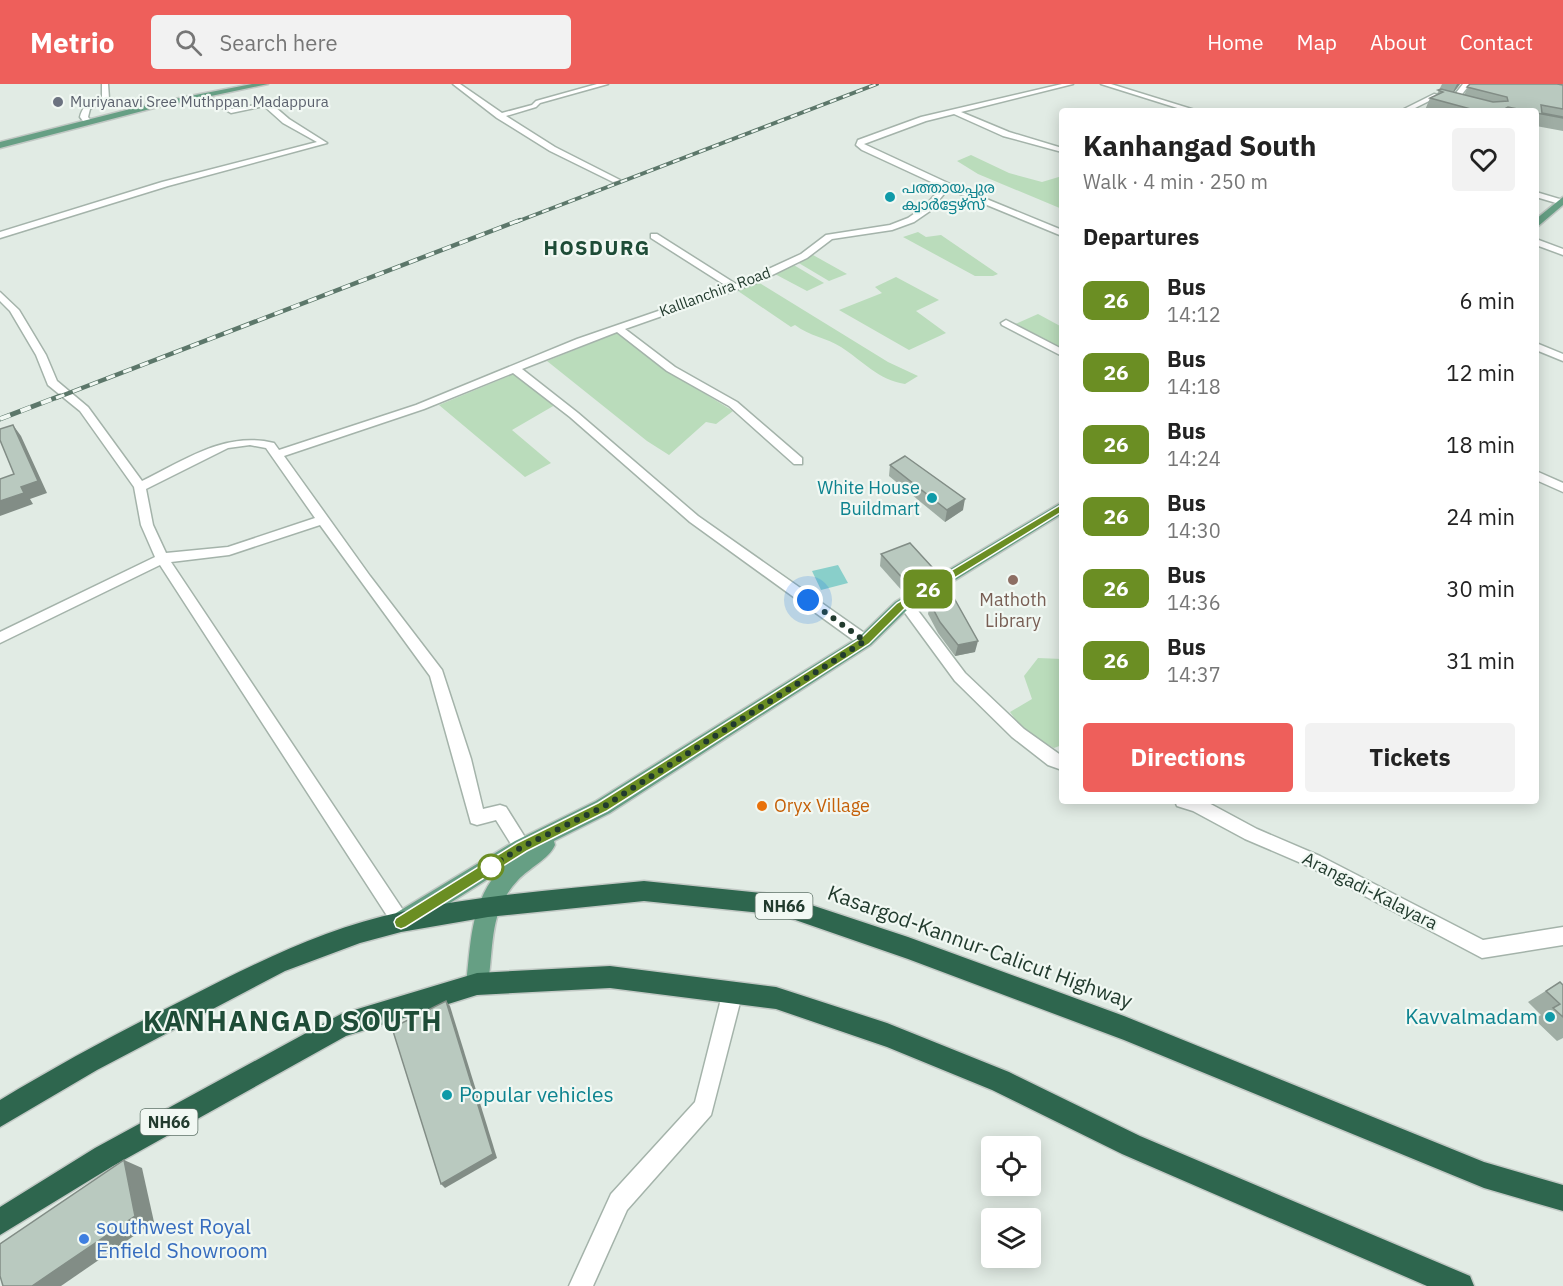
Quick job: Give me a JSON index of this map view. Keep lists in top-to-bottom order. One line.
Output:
{"streets":{"highway":["NH66","Kasargod-Kannur-Calicut Highway"],"street":["Kalllanchira Road","Arangadi-Kalayara"]},"districts":["HOSDURG","KANHANGAD SOUTH"],"places":["Muriyanavi Sree Muthppan Madappura","പത്തായപ്പുര ക്വാർട്ടേഴ്സ്","White House Buildmart","Mathoth Library","Oryx Village","Kavvalmadam","Popular vehicles","southwest Royal Enfield Showroom"],"lines":["bus line 26"],"page":{"header":"Metrio","search":"Search here","nav":["Home","Map","About","Contact"],"on_map":"26","heading":[["Kanhangad South","Walk · 4 min · 250 m"],"Departures"],"list":[{"mark":"26","name":"Bus","note":"14:12","value":"6 min"},{"mark":"26","name":"Bus","note":"14:18","value":"12 min"},{"mark":"26","name":"Bus","note":"14:24","value":"18 min"},{"mark":"26","name":"Bus","note":"14:30","value":"24 min"},{"mark":"26","name":"Bus","note":"14:36","value":"30 min"},{"mark":"26","name":"Bus","note":"14:37","value":"31 min"}],"buttons":["Directions","Tickets"]}}
